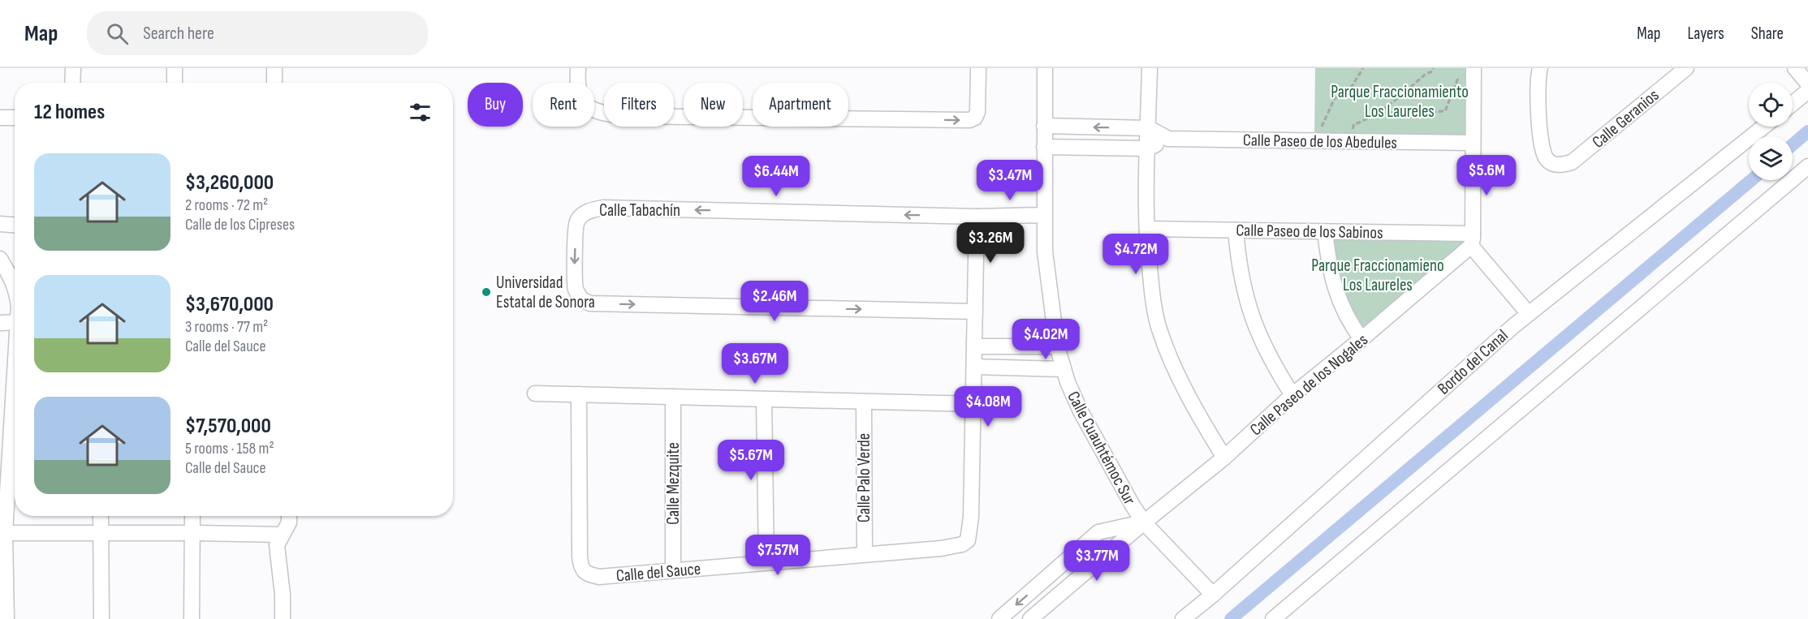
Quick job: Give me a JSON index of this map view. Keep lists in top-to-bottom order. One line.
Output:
{"streets":{"street":["Calle Geranios","Calle Paseo de los Abedules","Calle Tabachín","Calle Paseo de los Sabinos","Bordo del Canal","Calle Paseo de los Nogales","Calle Cuauhtémoc Sur","Calle Palo Verde","Calle Mezquite","Calle del Sauce"]},"crossings":[["Calle Paseo de los Abedules","Calle Cuauhtémoc Sur"],["Calle Paseo de los Sabinos","Calle Paseo de los Nogales"],["Bordo del Canal","Calle Cuauhtémoc Sur"],["Calle Paseo de los Nogales","Calle Cuauhtémoc Sur"],["Calle Palo Verde","Calle del Sauce"],["Calle Mezquite","Calle del Sauce"]],"parks":["Parque Fraccionamiento Los Laureles","Parque Fraccionamieno Los Laureles"],"places":["Universidad Estatal de Sonora"],"page":{"header":"Map","search":"Search here","nav":["Map","Layers","Share"],"chip":["Buy","Rent","Filters","New","Apartment"],"heading":"12 homes","list":[{"name":"$3,260,000","note":"2 rooms · 72 m² · Calle de los Cipreses"},{"name":"$3,670,000","note":"3 rooms · 77 m² · Calle del Sauce"},{"name":"$7,570,000","note":"5 rooms · 158 m² · Calle del Sauce"}],"price":["$5.6M","$6.44M","$3.47M","$3.26M","$4.72M","$2.46M","$4.02M","$3.67M","$4.08M","$5.67M","$7.57M","$3.77M"]}}
